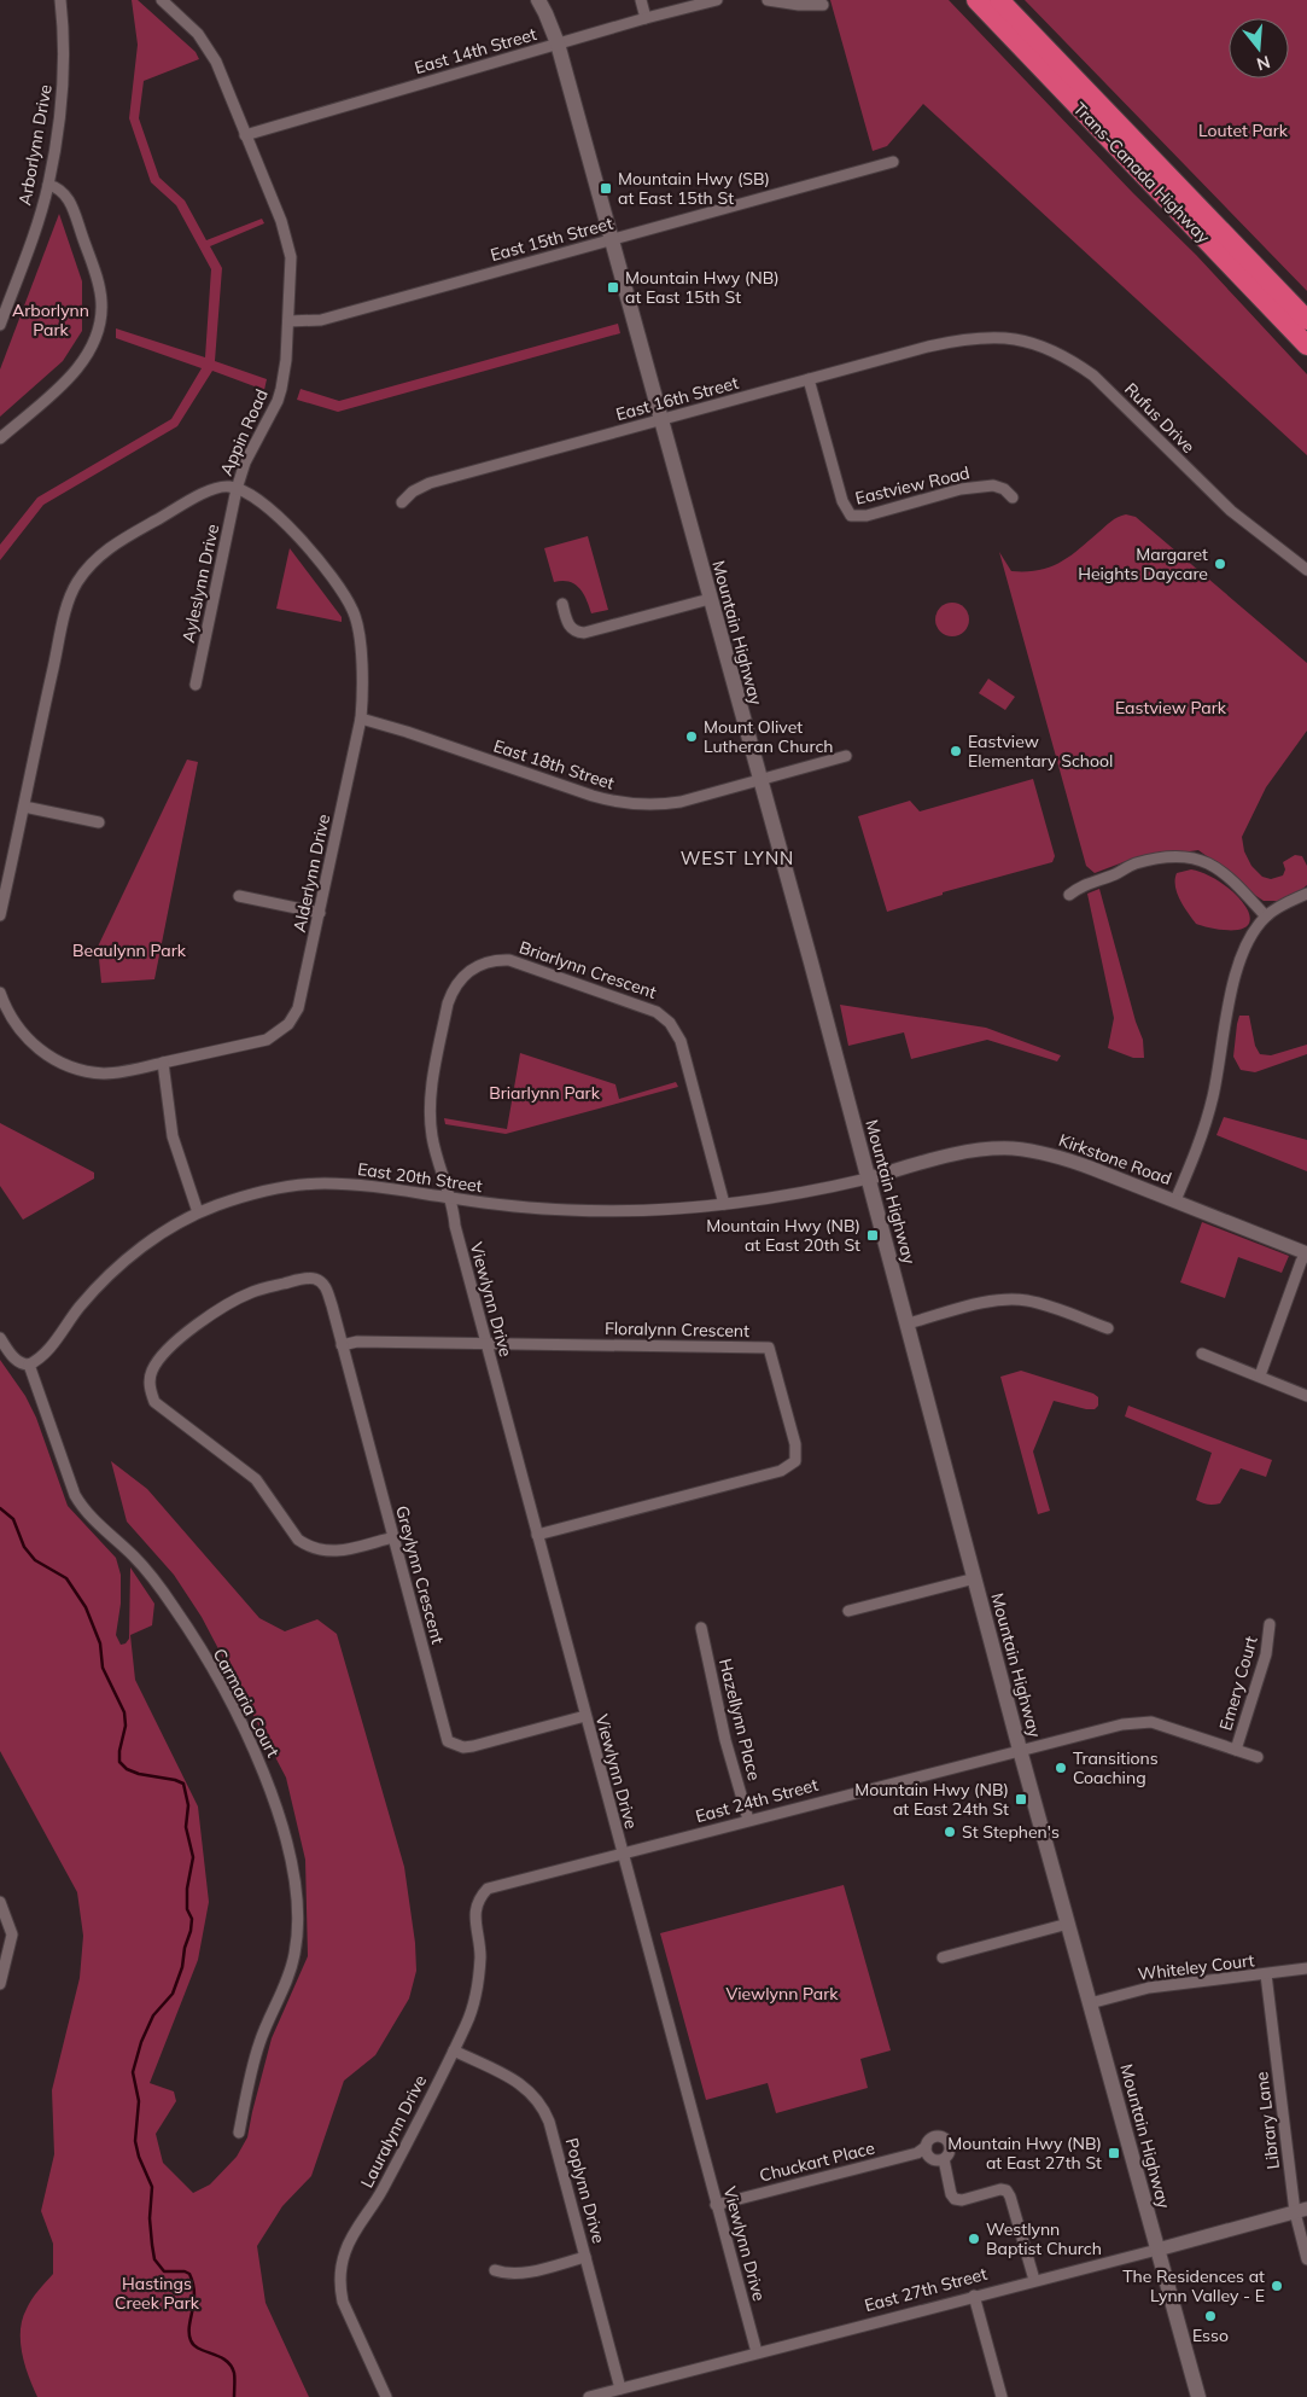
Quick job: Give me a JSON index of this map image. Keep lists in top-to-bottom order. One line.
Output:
{"streets":{"highway":["Trans-Canada Highway"],"main road":["Mountain Highway"],"street":["East 14th Street","Arborlynn Drive","East 15th Street","East 16th Street","Rufus Drive","Appin Road","Eastview Road","Ayleslynn Drive","East 18th Street","Alderlynn Drive","Briarlynn Crescent","Kirkstone Road","East 20th Street","Viewlynn Drive","Floralynn Crescent","Greylynn Crescent","Emery Court","Carmaria Court","Hazellynn Place","East 24th Street","Whiteley Court","Library Lane","Lauralynn Drive","Chuckart Place","Poplynn Drive","East 27th Street"]},"crossings":[["East 14th Street","Appin Road"],["East 14th Street","Mountain Highway"],["East 15th Street","Appin Road"],["East 15th Street","Mountain Highway"],["East 16th Street","Rufus Drive"],["East 16th Street","Eastview Road"],["East 16th Street","Mountain Highway"],["Appin Road","Ayleslynn Drive"],["Appin Road","Alderlynn Drive"],["Ayleslynn Drive","Alderlynn Drive"],["Mountain Highway","East 18th Street"],["Mountain Highway","Kirkstone Road"],["Mountain Highway","East 20th Street"],["Mountain Highway","East 24th Street"],["Mountain Highway","Whiteley Court"],["Mountain Highway","East 27th Street"],["East 18th Street","Alderlynn Drive"],["Briarlynn Crescent","East 20th Street"],["Briarlynn Crescent","Viewlynn Drive"],["Kirkstone Road","East 20th Street"],["East 20th Street","Viewlynn Drive"],["East 20th Street","Carmaria Court"],["Viewlynn Drive","Floralynn Crescent"],["Viewlynn Drive","Greylynn Crescent"],["Viewlynn Drive","East 24th Street"],["Viewlynn Drive","Chuckart Place"],["Viewlynn Drive","East 27th Street"],["Floralynn Crescent","Greylynn Crescent"],["Emery Court","East 24th Street"],["Hazellynn Place","East 24th Street"],["East 24th Street","Lauralynn Drive"],["Whiteley Court","Library Lane"],["Library Lane","East 27th Street"],["Lauralynn Drive","Poplynn Drive"],["Poplynn Drive","East 27th Street"]],"districts":["WEST LYNN"],"parks":["Loutet Park","Arborlynn Park","Eastview Park","Beaulynn Park","Briarlynn Park","Viewlynn Park","Hastings Creek Park"],"places":{"transit":["Mountain Hwy (SB) at East 15th St","Mountain Hwy (NB) at East 15th St","Mountain Hwy (NB) at East 20th St","Mountain Hwy (NB) at East 24th St","Mountain Hwy (NB) at East 27th St"],"other":["Margaret Heights Daycare","Mount Olivet Lutheran Church","Eastview Elementary School","Transitions Coaching","St Stephen's","Westlynn Baptist Church","The Residences at Lynn Valley - E","Esso"]},"north":"bottom"}
